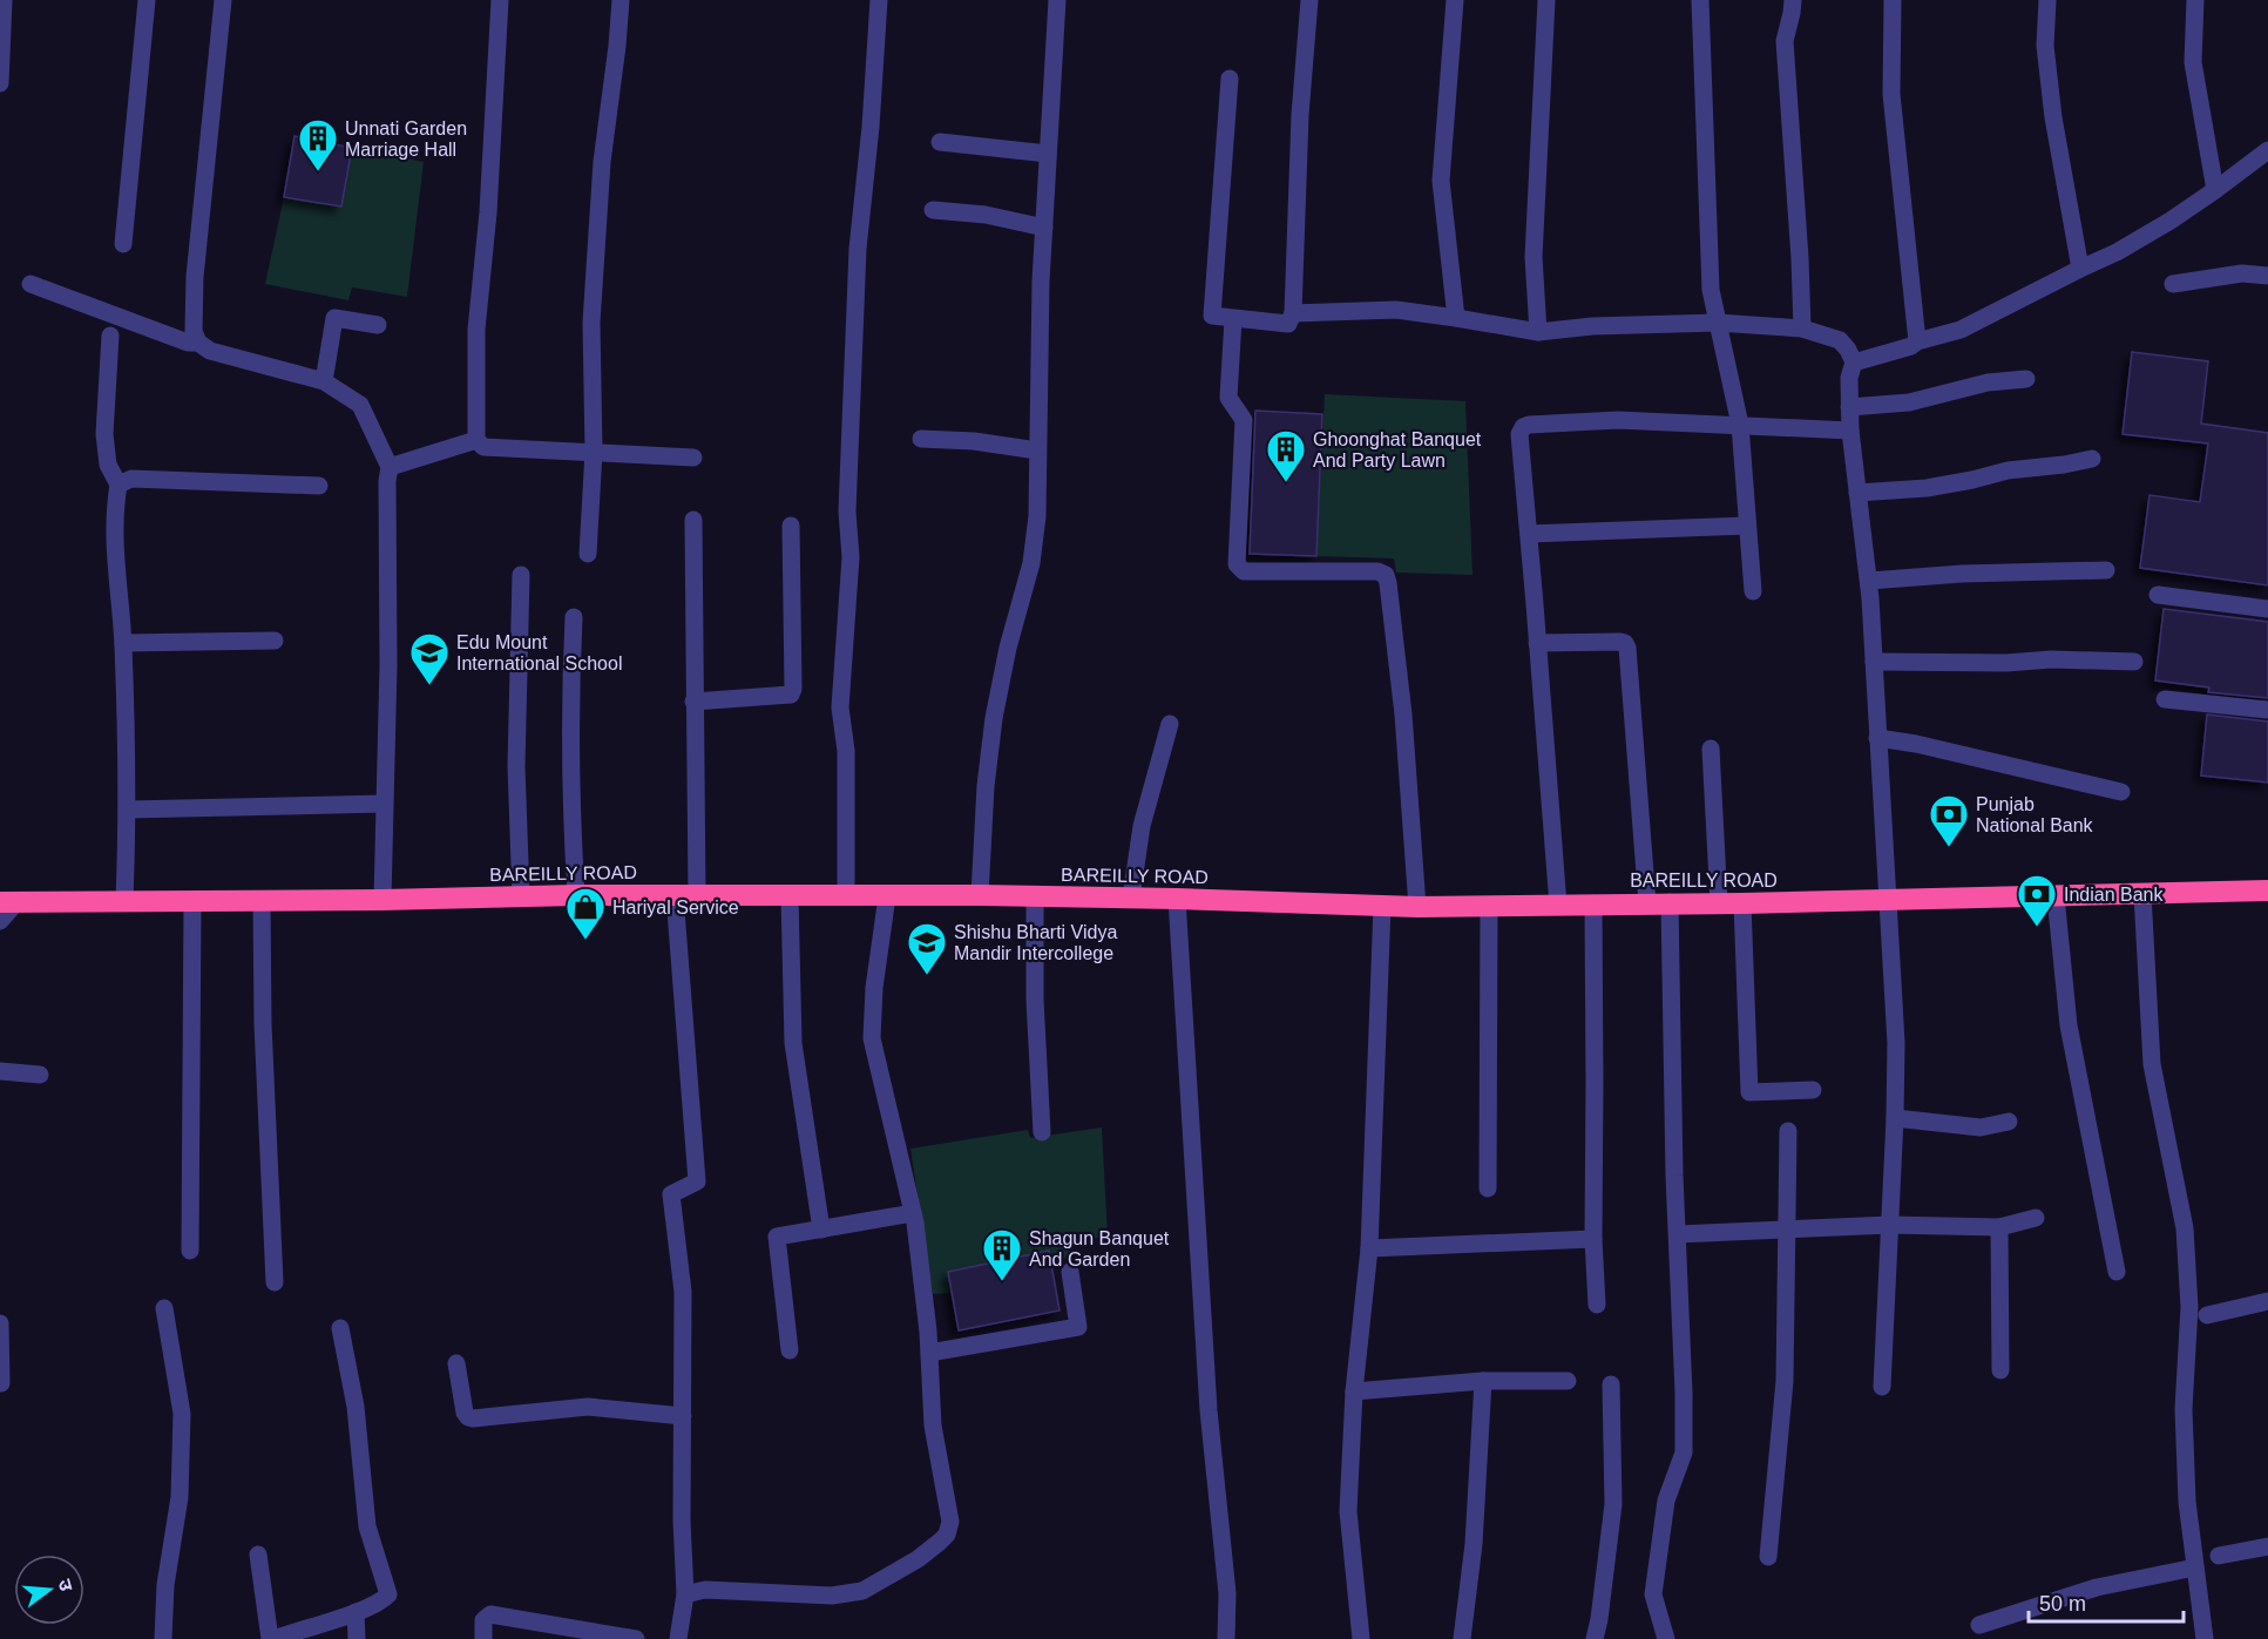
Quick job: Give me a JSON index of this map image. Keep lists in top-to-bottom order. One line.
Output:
{"streets":{"highway":["BAREILLY ROAD"]},"places":{"building":["Unnati Garden Marriage Hall","Ghoonghat Banquet And Party Lawn","Shagun Banquet And Garden"],"school or university":["Edu Mount International School","Shishu Bharti Vidya Mandir Intercollege"],"bank":["Punjab National Bank","Indian Bank"],"shop":["Hariyal Service"]},"scale_bar":"50 m","north":"right"}
